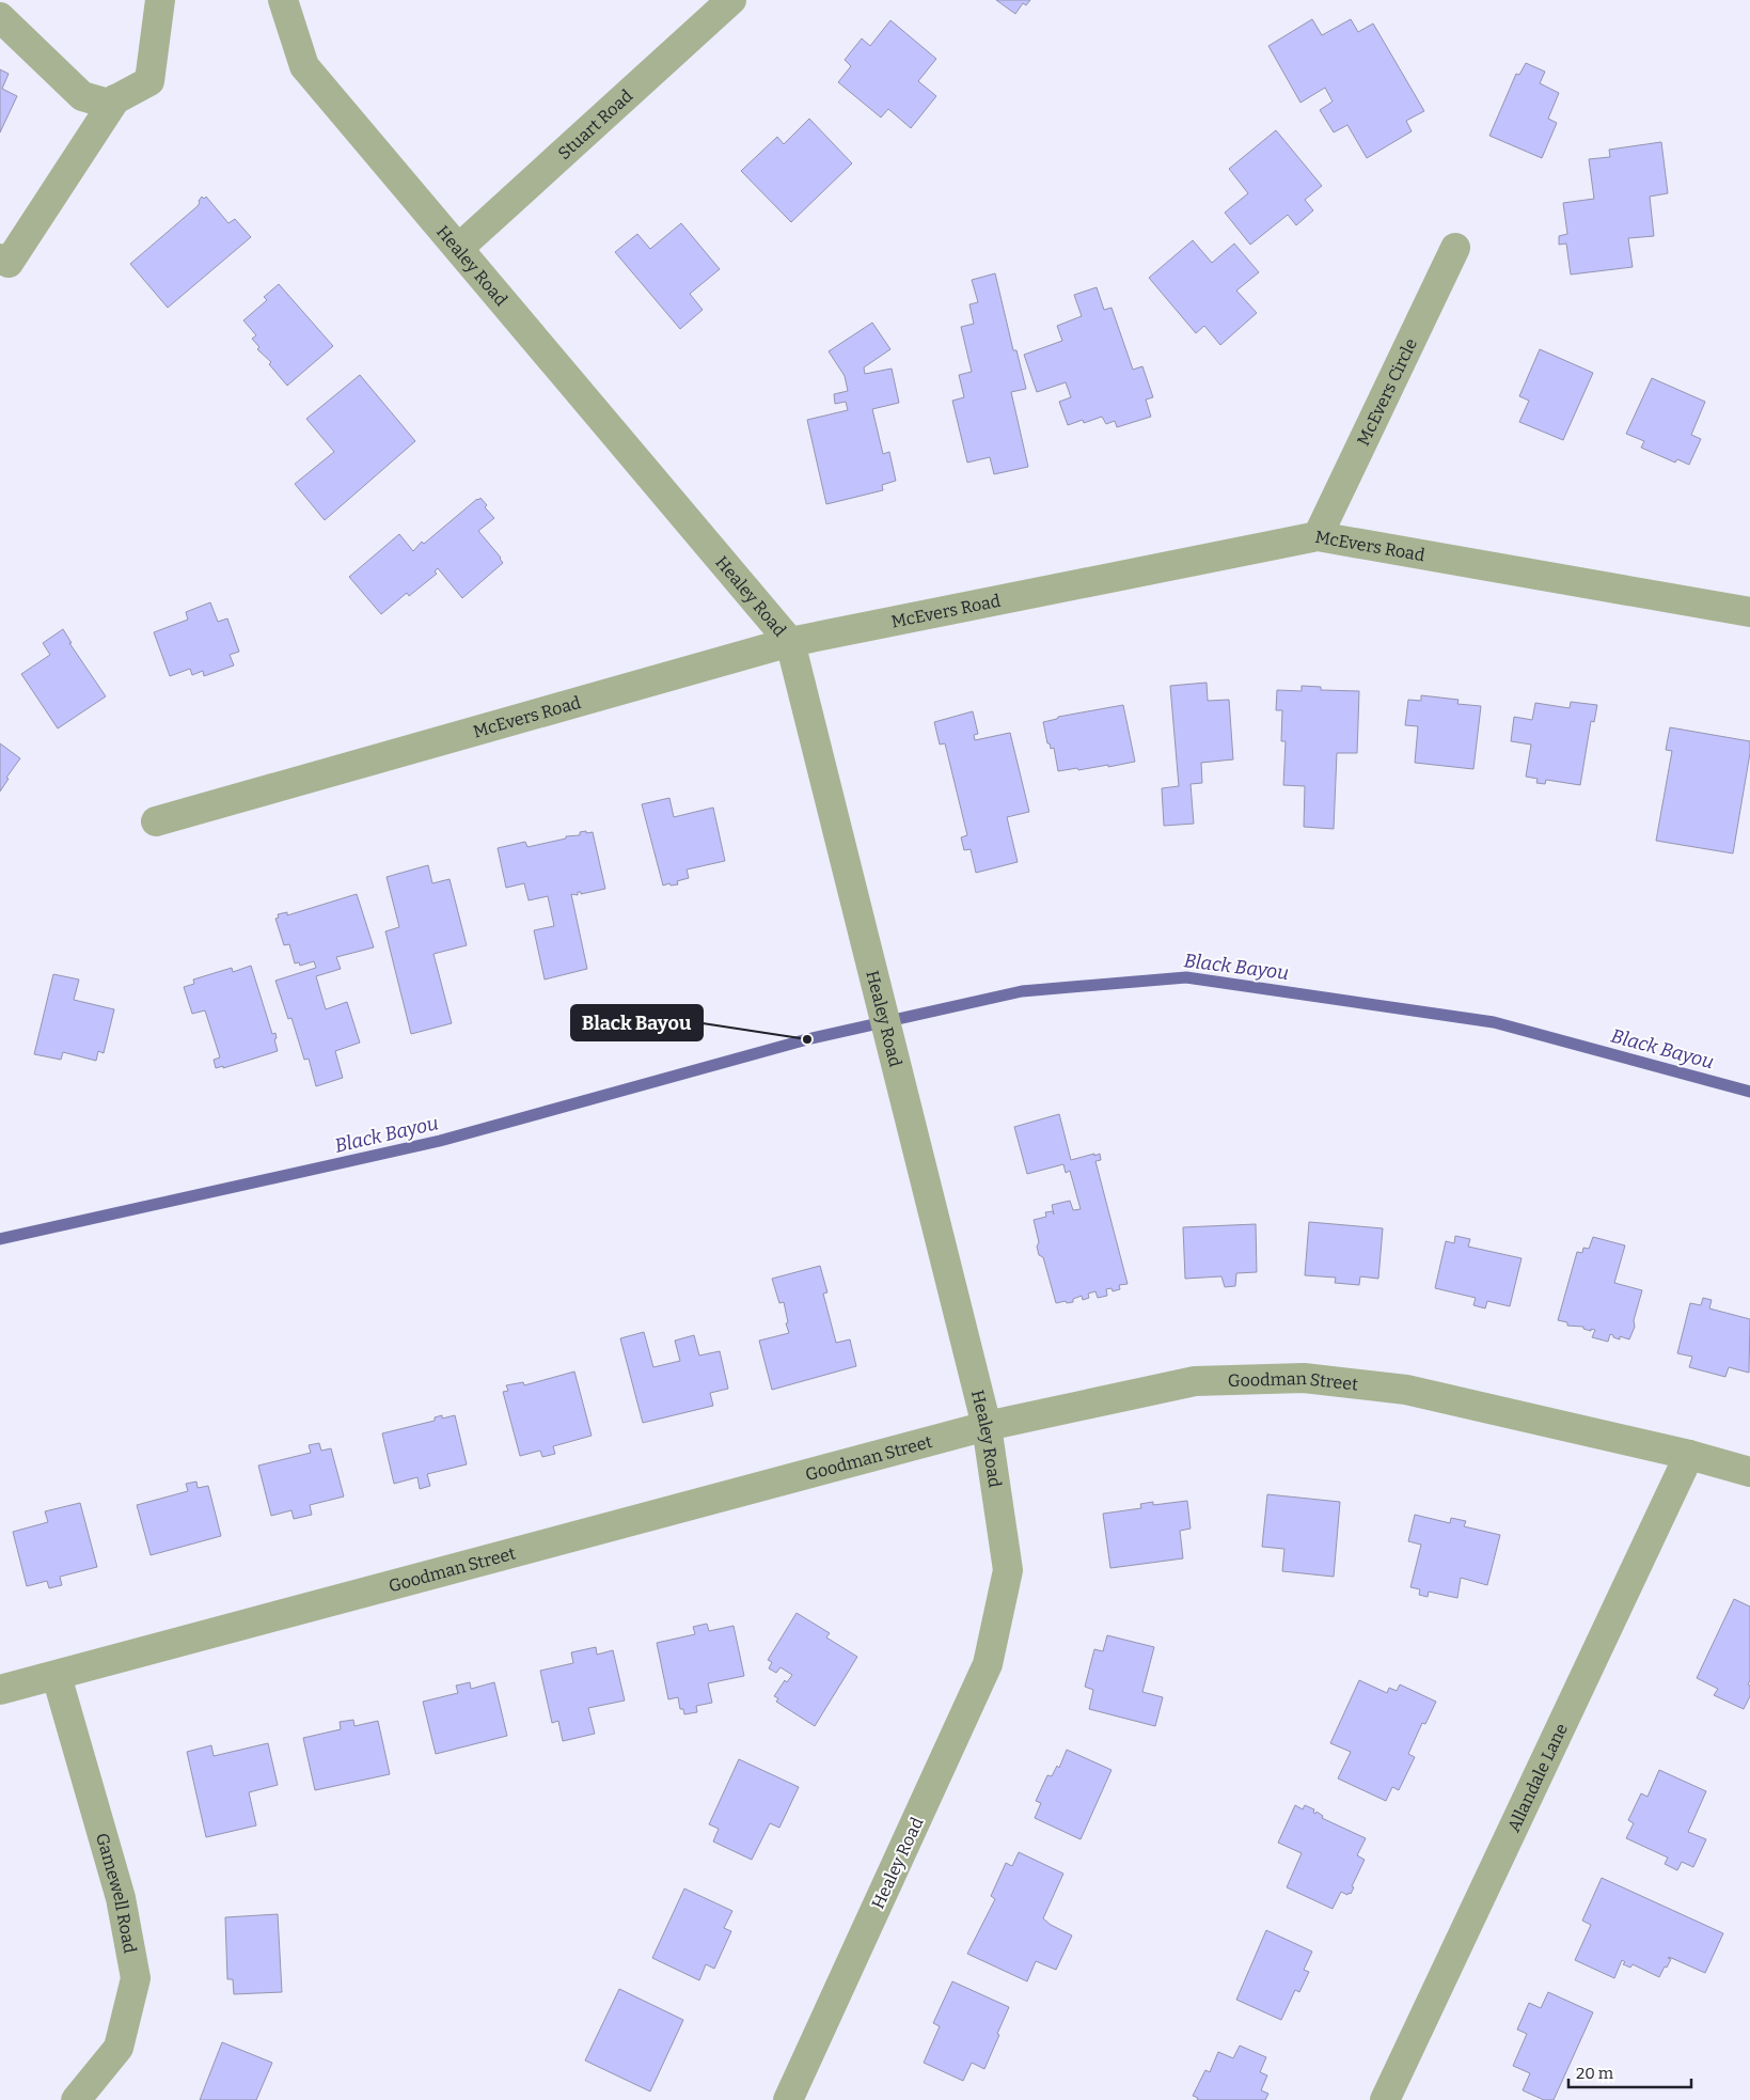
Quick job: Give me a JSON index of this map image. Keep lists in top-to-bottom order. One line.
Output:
{"streets":{"street":["Stuart Road","Healey Road","McEvers Circle","McEvers Road","Goodman Street","Allandale Lane","Gamewell Road"]},"crossings":[["Stuart Road","Healey Road"],["Healey Road","McEvers Road"],["Healey Road","Goodman Street"],["McEvers Circle","McEvers Road"],["Goodman Street","Allandale Lane"],["Goodman Street","Gamewell Road"]],"water":["Black Bayou"],"places":["Black Bayou"],"scale_bar":"20 m"}
